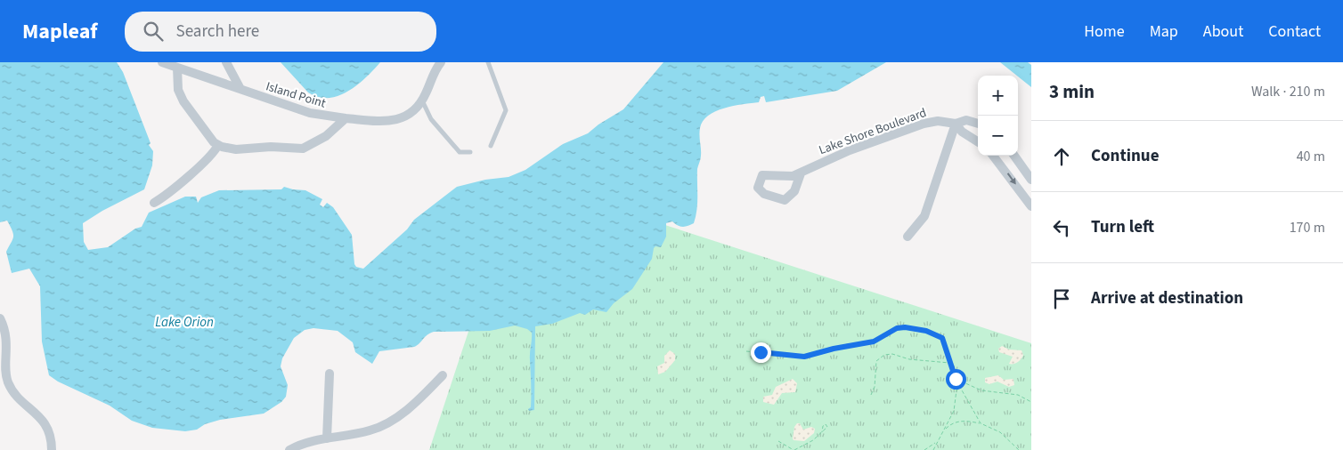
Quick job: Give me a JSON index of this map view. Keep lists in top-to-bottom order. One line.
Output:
{"streets":{"street":["Island Point","Lake Shore Boulevard"]},"water":["Lake Orion"],"page":{"header":"Mapleaf","search":"Search here","nav":["Home","Map","About","Contact"],"heading":["3 min","Walk · 210 m"],"map_buttons":["+","−"],"list":[["Continue","40 m"],["Turn left","170 m"],"Arrive at destination"]}}
